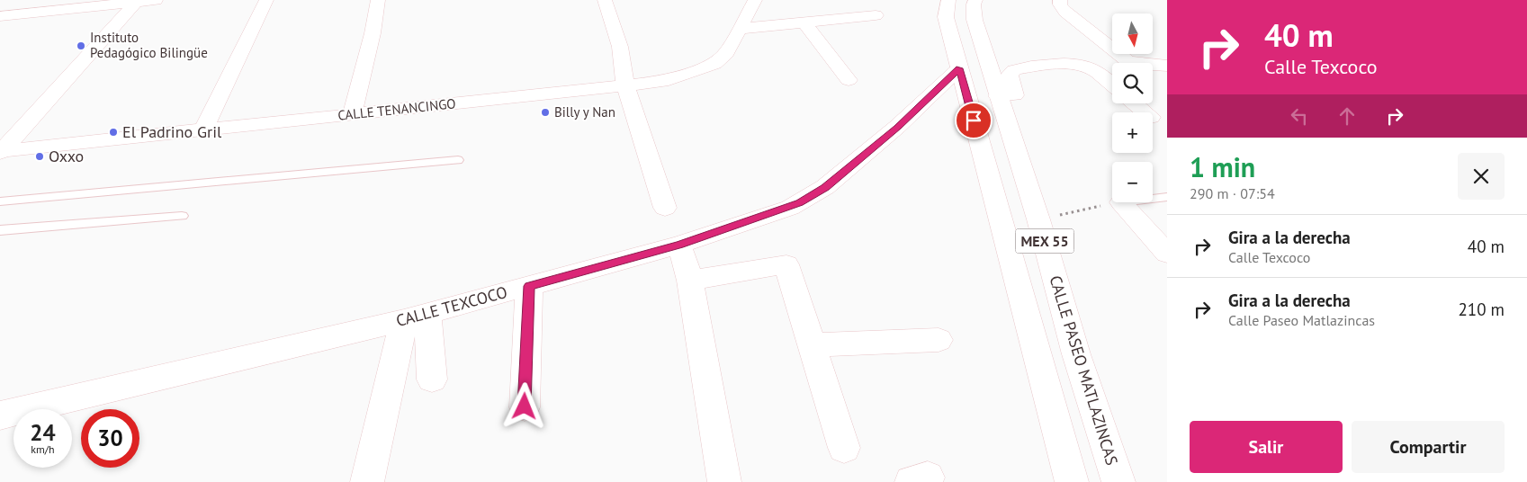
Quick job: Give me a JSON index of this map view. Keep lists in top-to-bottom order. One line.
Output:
{"streets":{"main road":["CALLE TENANCINGO","MEX 55","CALLE TEXCOCO","CALLE PASEO MATLAZINCAS"]},"crossings":[["MEX 55","CALLE TEXCOCO"]],"places":["Instituto Pedagógico Bilingüe","Billy y Nan","El Padrino Gril","Oxxo"],"north":"bottom","page":{"turn":["40 m","Calle Texcoco"],"map_buttons":["+","−"],"heading":["1 min","290 m · 07:54"],"list":[{"name":"Gira a la derecha","note":"Calle Texcoco","value":"40 m"},{"name":"Gira a la derecha","note":"Calle Paseo Matlazincas","value":"210 m"}],"speed":"24 km/h","limit":"30","buttons":["Salir","Compartir"]}}
